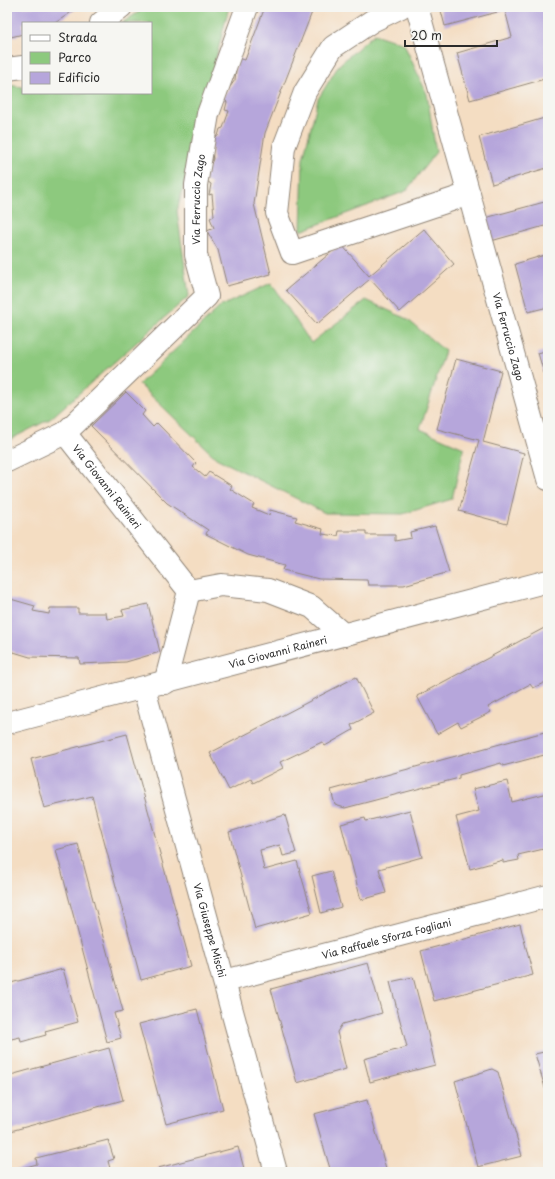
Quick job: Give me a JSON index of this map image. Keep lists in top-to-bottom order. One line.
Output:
{"streets":{"street":["Via Ferruccio Zago","Via Giovanni Rainieri","Via Giovanni Raineri","Via Giuseppe Mischi","Via Raffaele Sforza Fogliani"]},"crossings":[["Via Ferruccio Zago","Via Giovanni Rainieri"],["Via Giovanni Raineri","Via Giuseppe Mischi"],["Via Giuseppe Mischi","Via Raffaele Sforza Fogliani"]],"legend":["Strada","Parco","Edificio"],"scale_bar":"20 m"}
